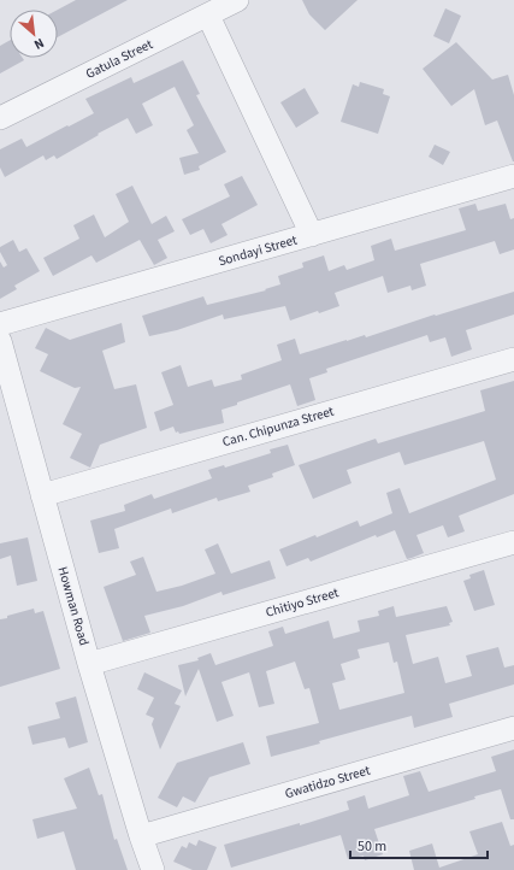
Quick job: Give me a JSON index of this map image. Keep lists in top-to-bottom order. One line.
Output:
{"streets":{"street":["Gatula Street","Sondayi Street","Can. Chipunza Street","Chitiyo Street","Howman Road","Gwatidzo Street"]},"crossings":[["Can. Chipunza Street","Howman Road"],["Chitiyo Street","Howman Road"],["Howman Road","Gwatidzo Street"]],"scale_bar":"50 m","north":"bottom right"}
